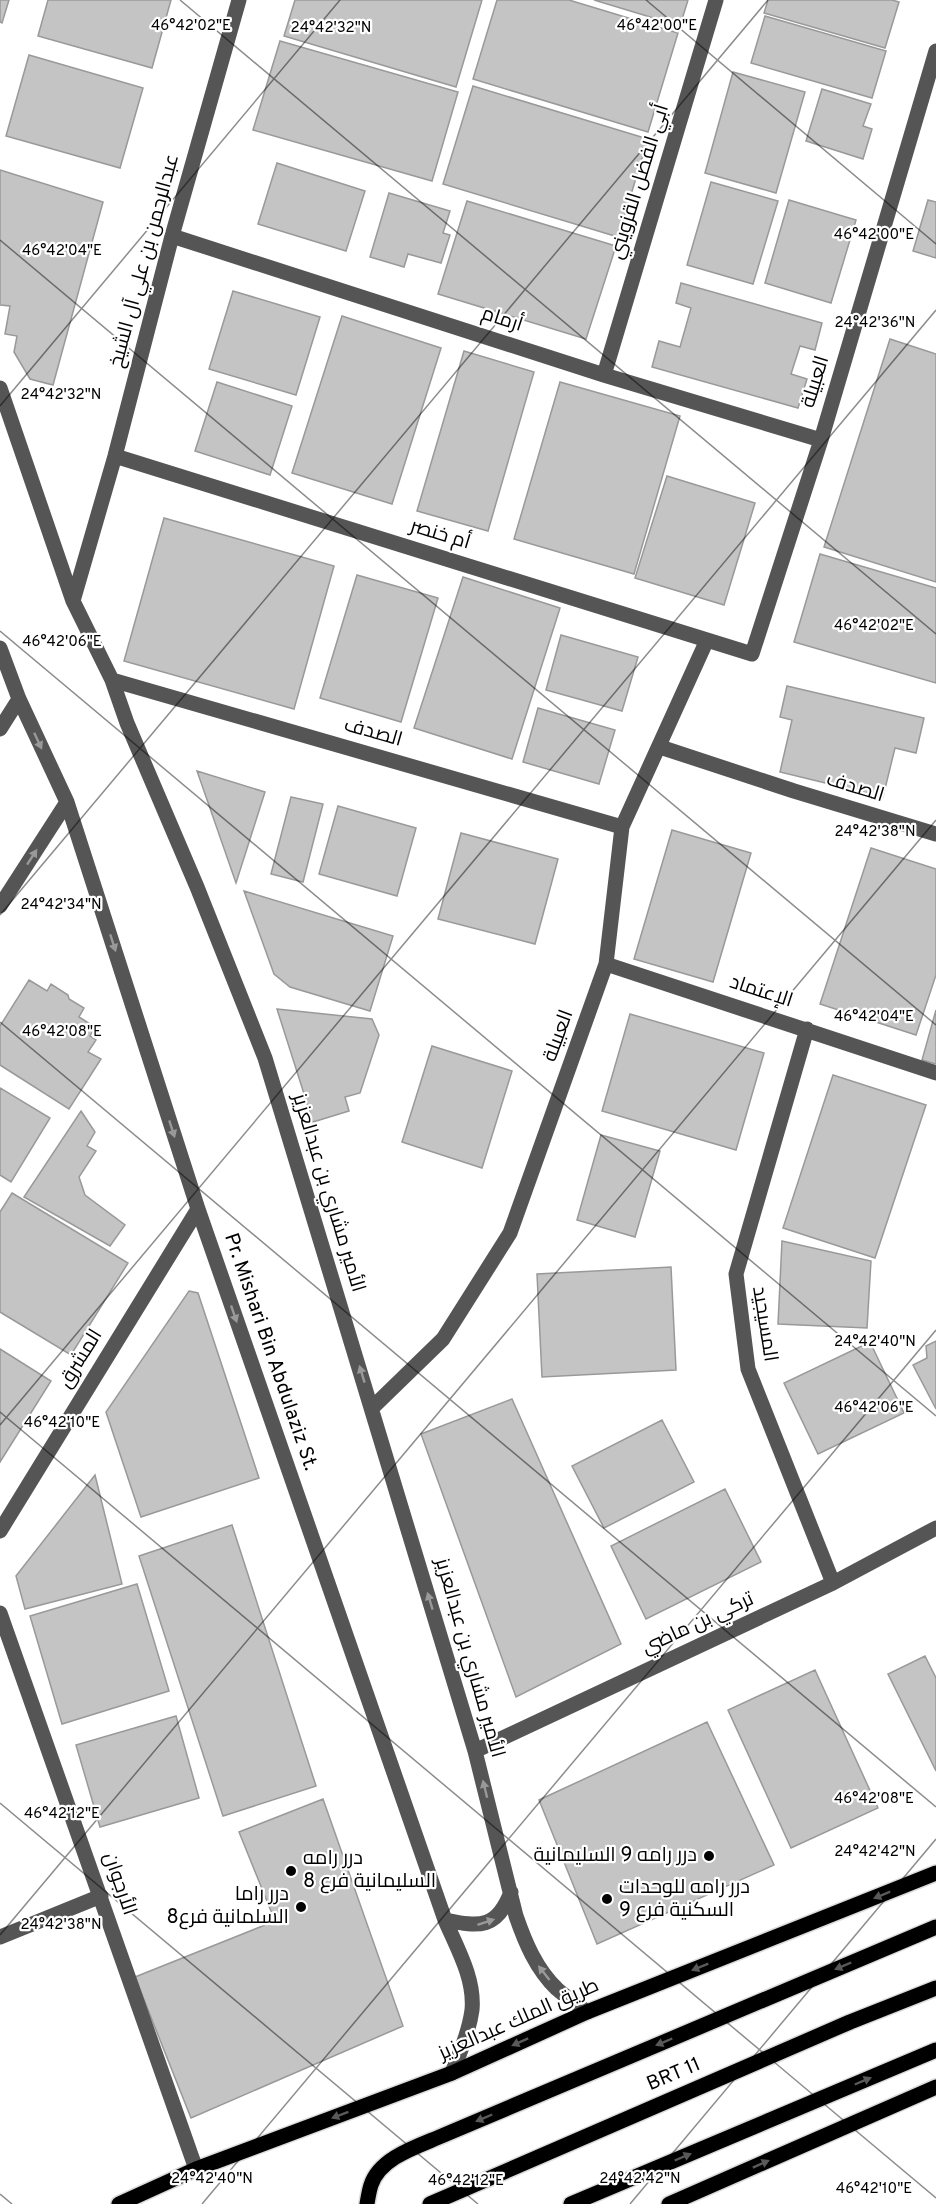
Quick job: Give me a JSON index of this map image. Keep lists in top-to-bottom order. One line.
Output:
{"streets":{"main road":["طريق الملك عبدالعزيز","BRT 11"],"street":["أبي الفضل القزويني","عبدالرحمن بن علي آل الشيخ","أرمام","العبيلة","أم خنصر","الصدف","الإعتماد","الأمير مشاري بن عبدالعزيز","المسيجيد","Pr. Mishari Bin Abdulaziz St.","المشرق","تركي بن ماضي","الأرجوان"]},"crossings":[["أبي الفضل القزويني","أرمام"],["عبدالرحمن بن علي آل الشيخ","أرمام"],["عبدالرحمن بن علي آل الشيخ","أم خنصر"],["عبدالرحمن بن علي آل الشيخ","الأمير مشاري بن عبدالعزيز"],["أرمام","العبيلة"],["العبيلة","أم خنصر"],["العبيلة","الصدف"],["العبيلة","الإعتماد"],["العبيلة","الأمير مشاري بن عبدالعزيز"],["الصدف","الأمير مشاري بن عبدالعزيز"],["الإعتماد","المسيجيد"],["الأمير مشاري بن عبدالعزيز","تركي بن ماضي"],["الأمير مشاري بن عبدالعزيز","طريق الملك عبدالعزيز"],["المسيجيد","تركي بن ماضي"],["Pr. Mishari Bin Abdulaziz St.","المشرق"],["Pr. Mishari Bin Abdulaziz St.","طريق الملك عبدالعزيز"],["الأرجوان","طريق الملك عبدالعزيز"]],"one_way":["الأمير مشاري بن عبدالعزيز","Pr. Mishari Bin Abdulaziz St."],"places":["درر رامه 9 السليمانية","درر رامه السليمانية فرع 8","درر رامه للوحدات السكنية فرع 9","درر راما السلمانية فرع8"],"coordinates":["46°42'00\"E","46°42'02\"E","24°42'32\"N","46°42'04\"E","24°42'36\"N","46°42'06\"E","24°42'38\"N","24°42'34\"N","46°42'08\"E","24°42'40\"N","46°42'10\"E","46°42'12\"E","24°42'42\"N"]}
